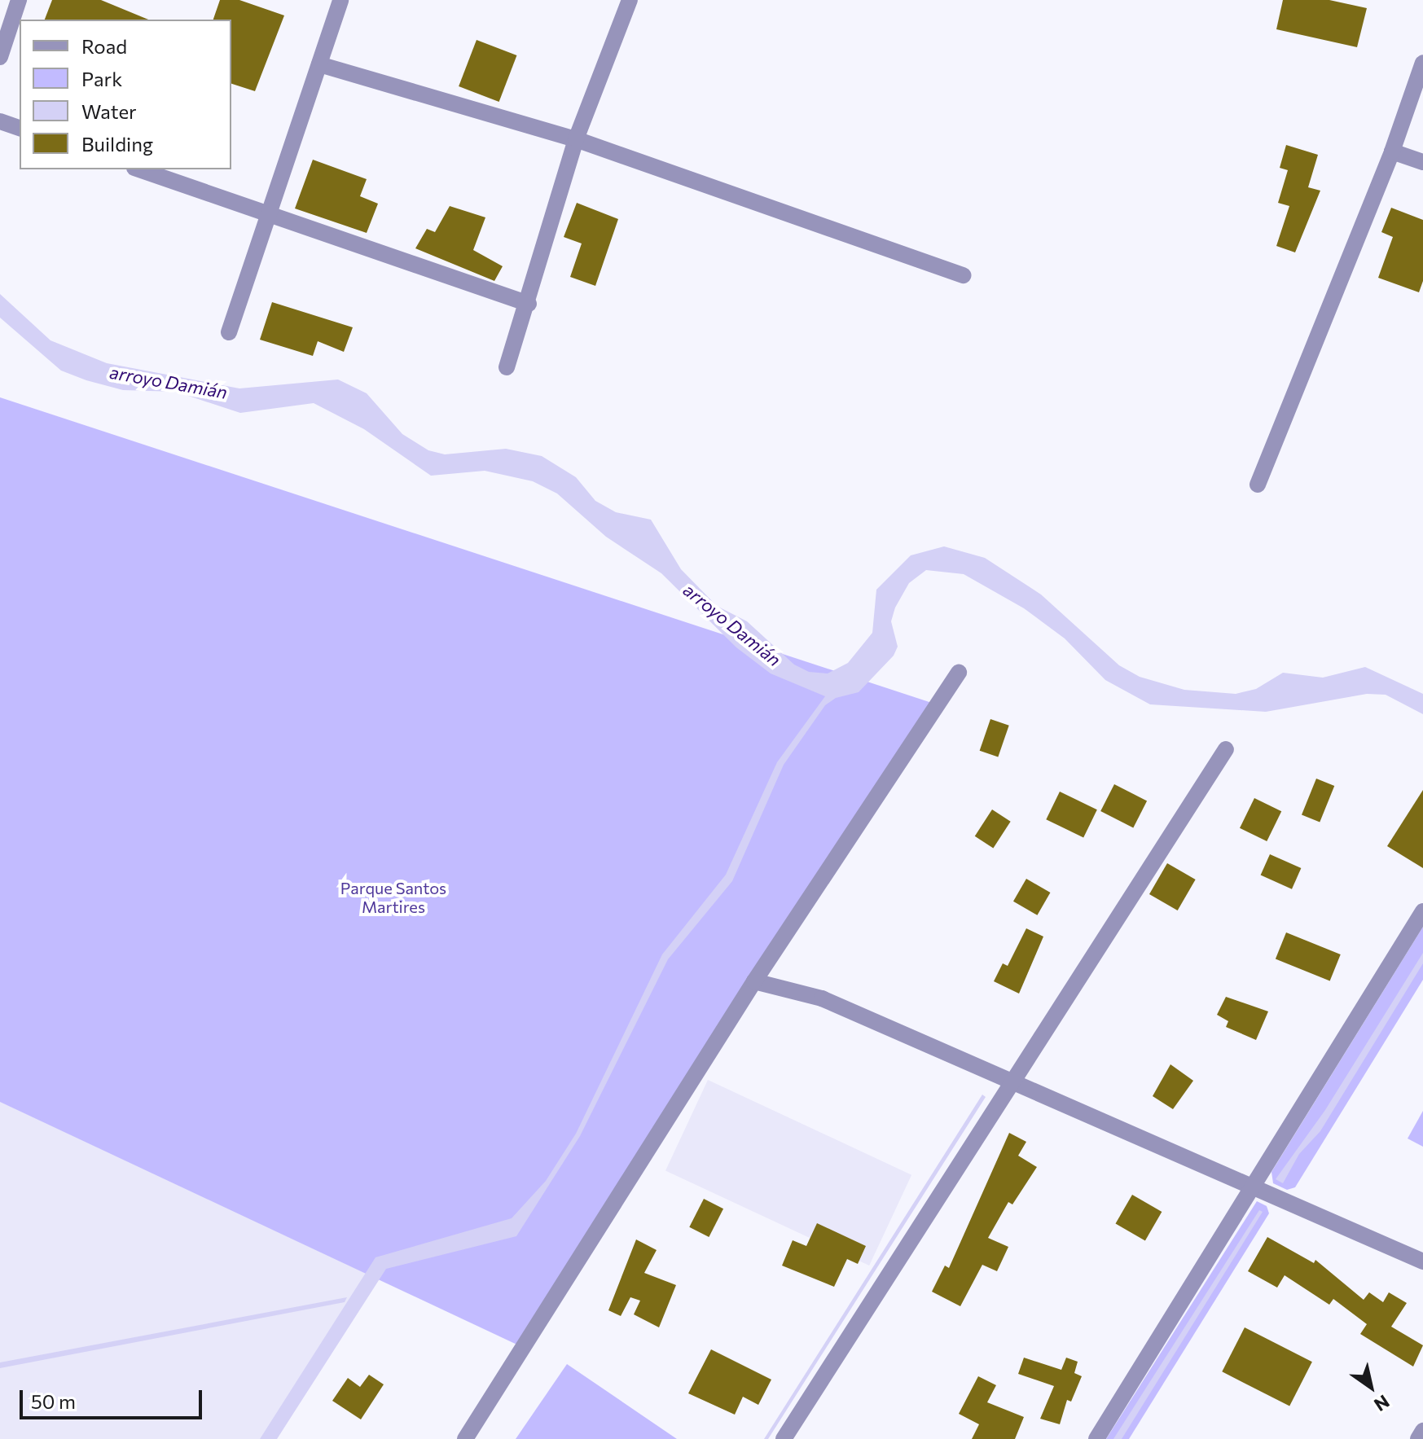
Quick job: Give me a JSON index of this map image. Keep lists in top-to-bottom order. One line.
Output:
{"water":["arroyo Damián"],"parks":["Parque Santos Martires"],"legend":["Road","Park","Water","Building"],"scale_bar":"50 m","north":"bottom right"}
